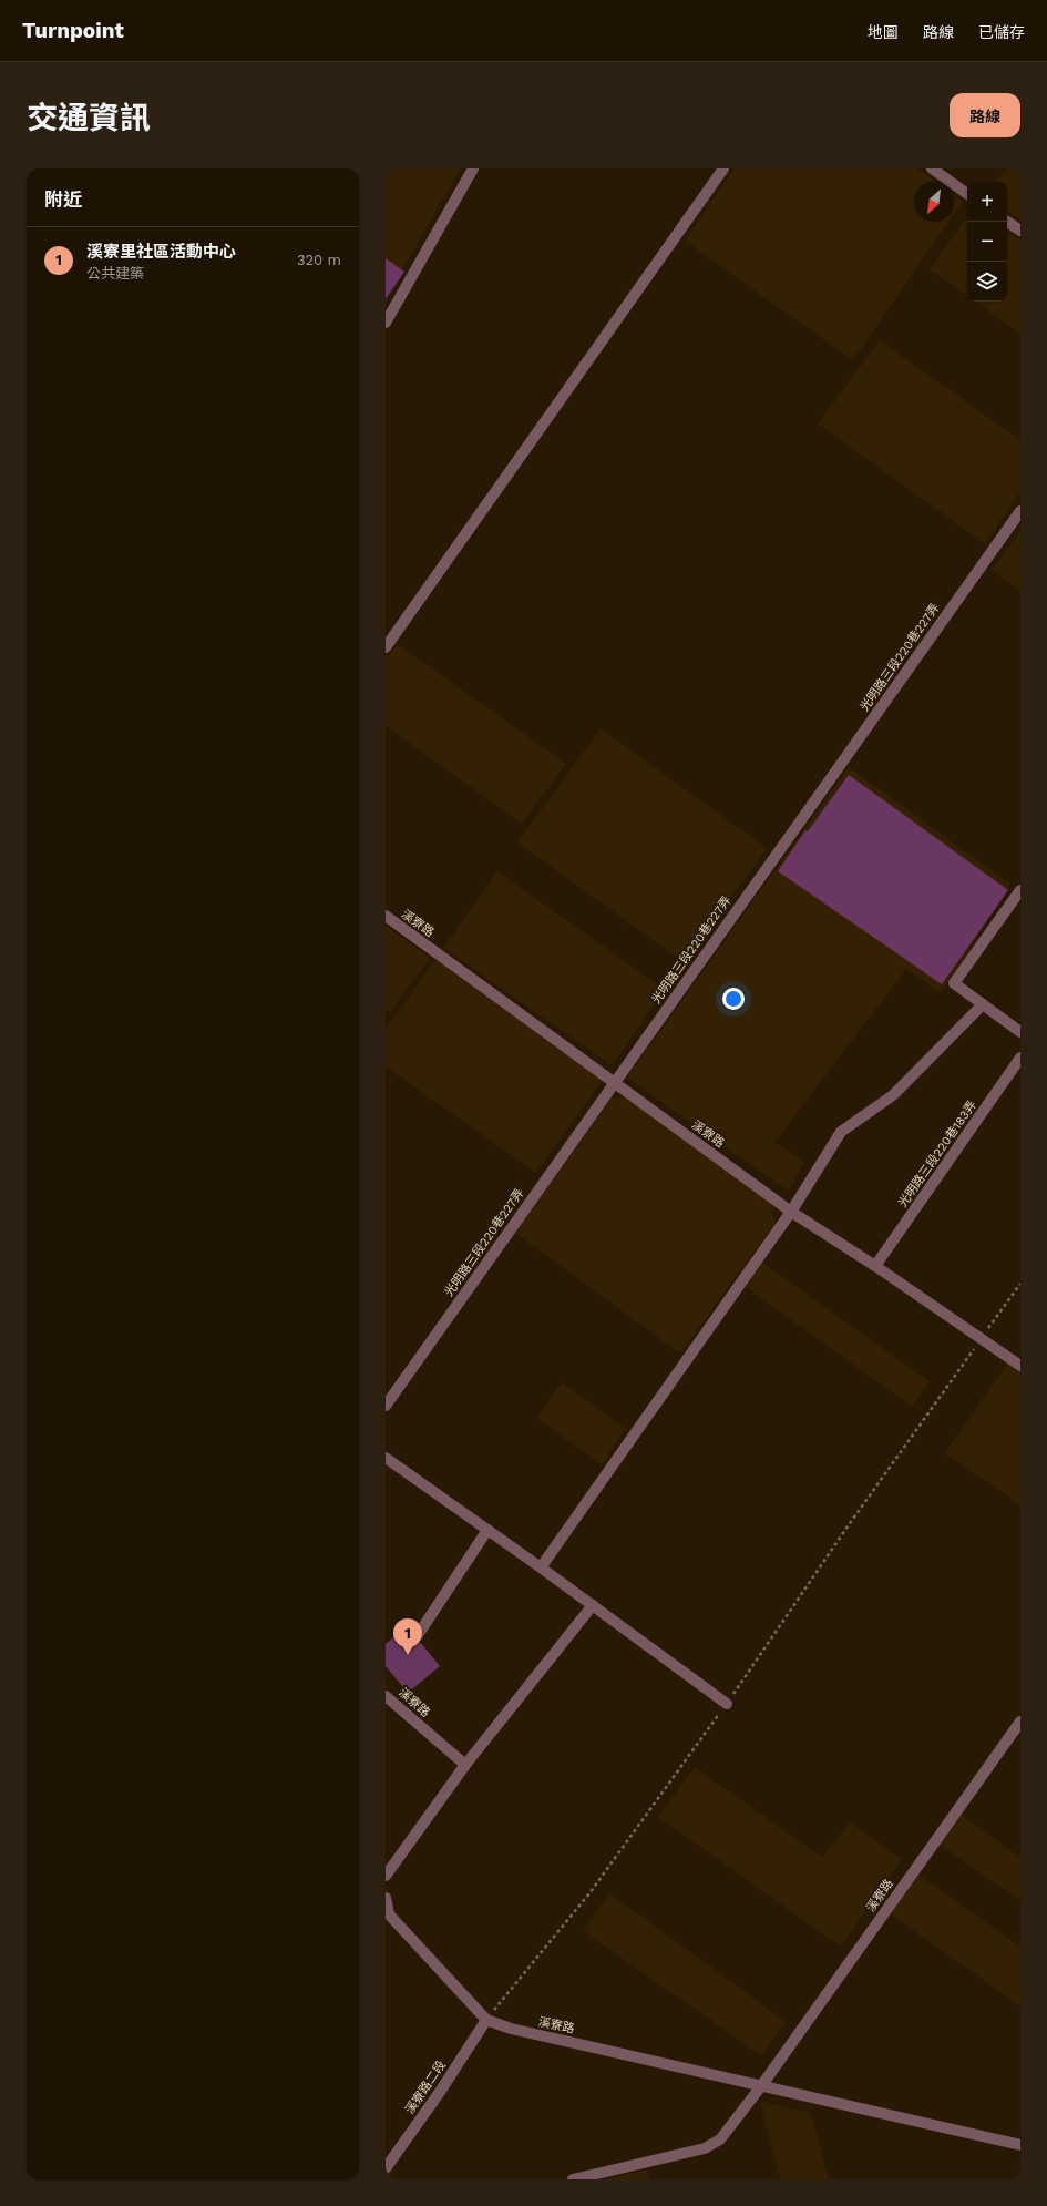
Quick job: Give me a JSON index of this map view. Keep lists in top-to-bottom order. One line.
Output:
{"streets":{"street":["光明路三段220巷227弄","溪寮路","光明路三段220巷183弄","溪寮路二段"]},"crossings":[["光明路三段220巷227弄","溪寮路"],["溪寮路","光明路三段220巷183弄"],["溪寮路","溪寮路二段"]],"north":"bottom left","page":{"header":"Turnpoint","nav":["地圖","路線","已儲存"],"title":"交通資訊","buttons":"路線","heading":"附近","map_buttons":["+","−"],"list":[{"mark":"1","name":"溪寮里社區活動中心","note":"公共建築","value":"320 m"}],"pins":"1"}}
